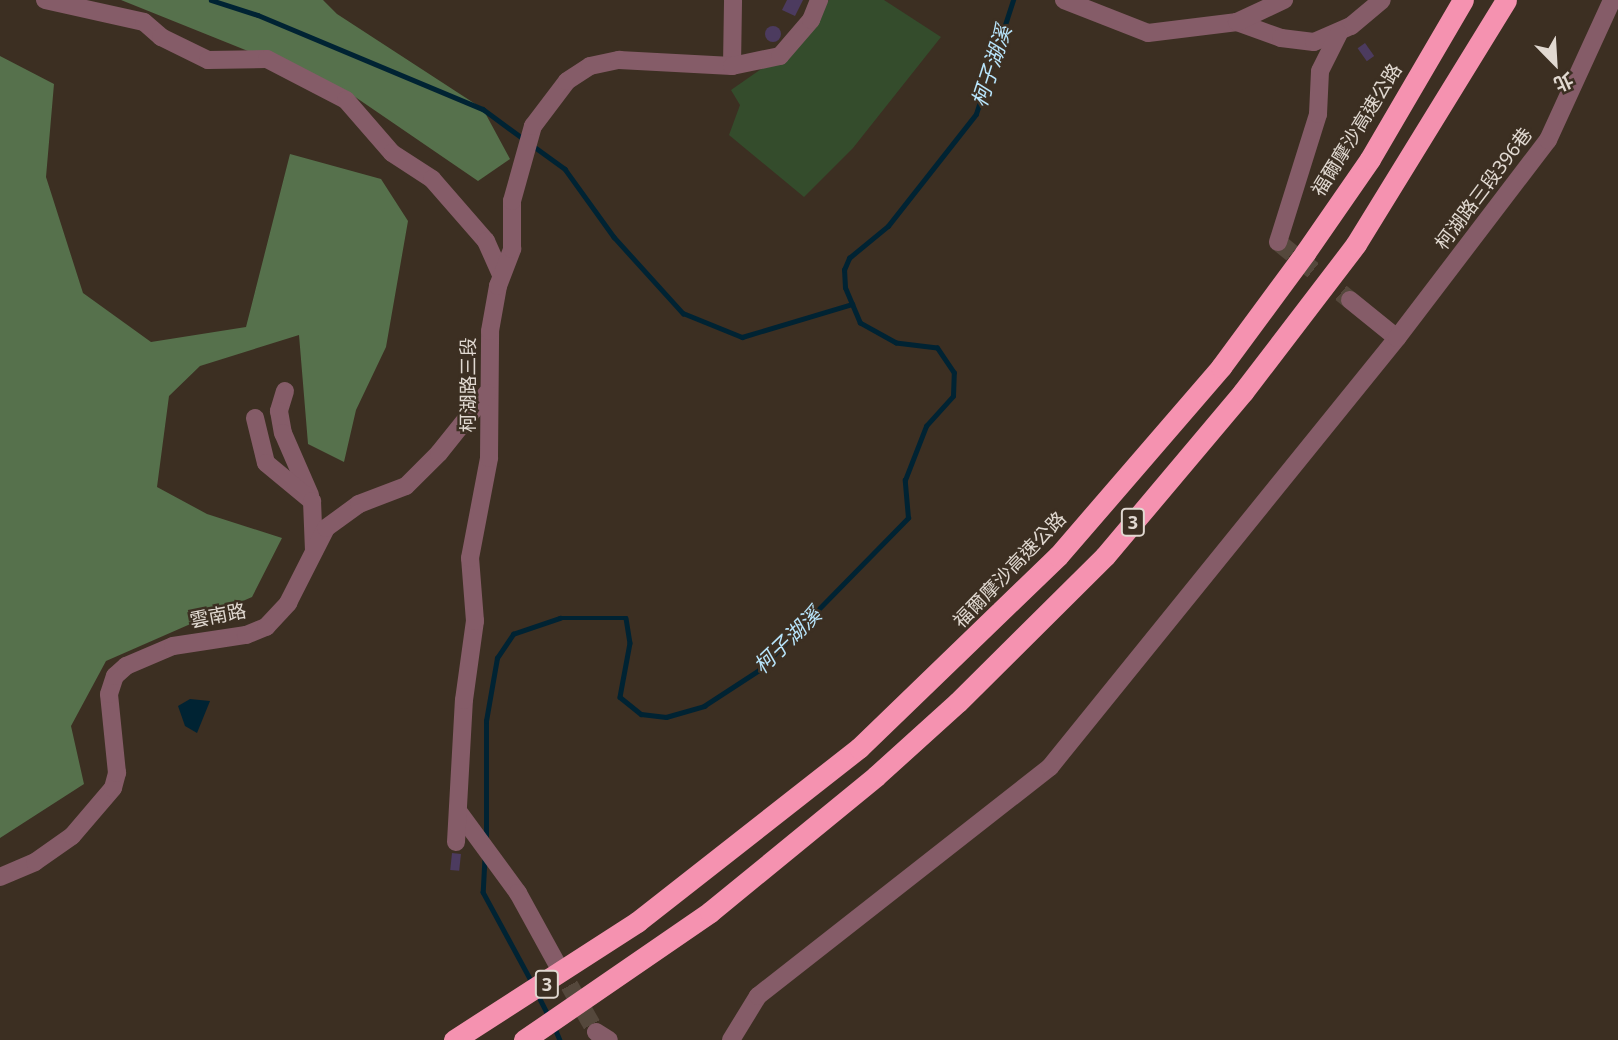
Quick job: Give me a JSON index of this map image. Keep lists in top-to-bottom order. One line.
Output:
{"streets":{"highway":["福爾摩沙高速公路","3"],"street":["柯湖路三段396巷","柯湖路三段","雲南路"]},"crossings":[["柯湖路三段","雲南路"]],"water":["柯子湖溪"],"north":"bottom right"}
